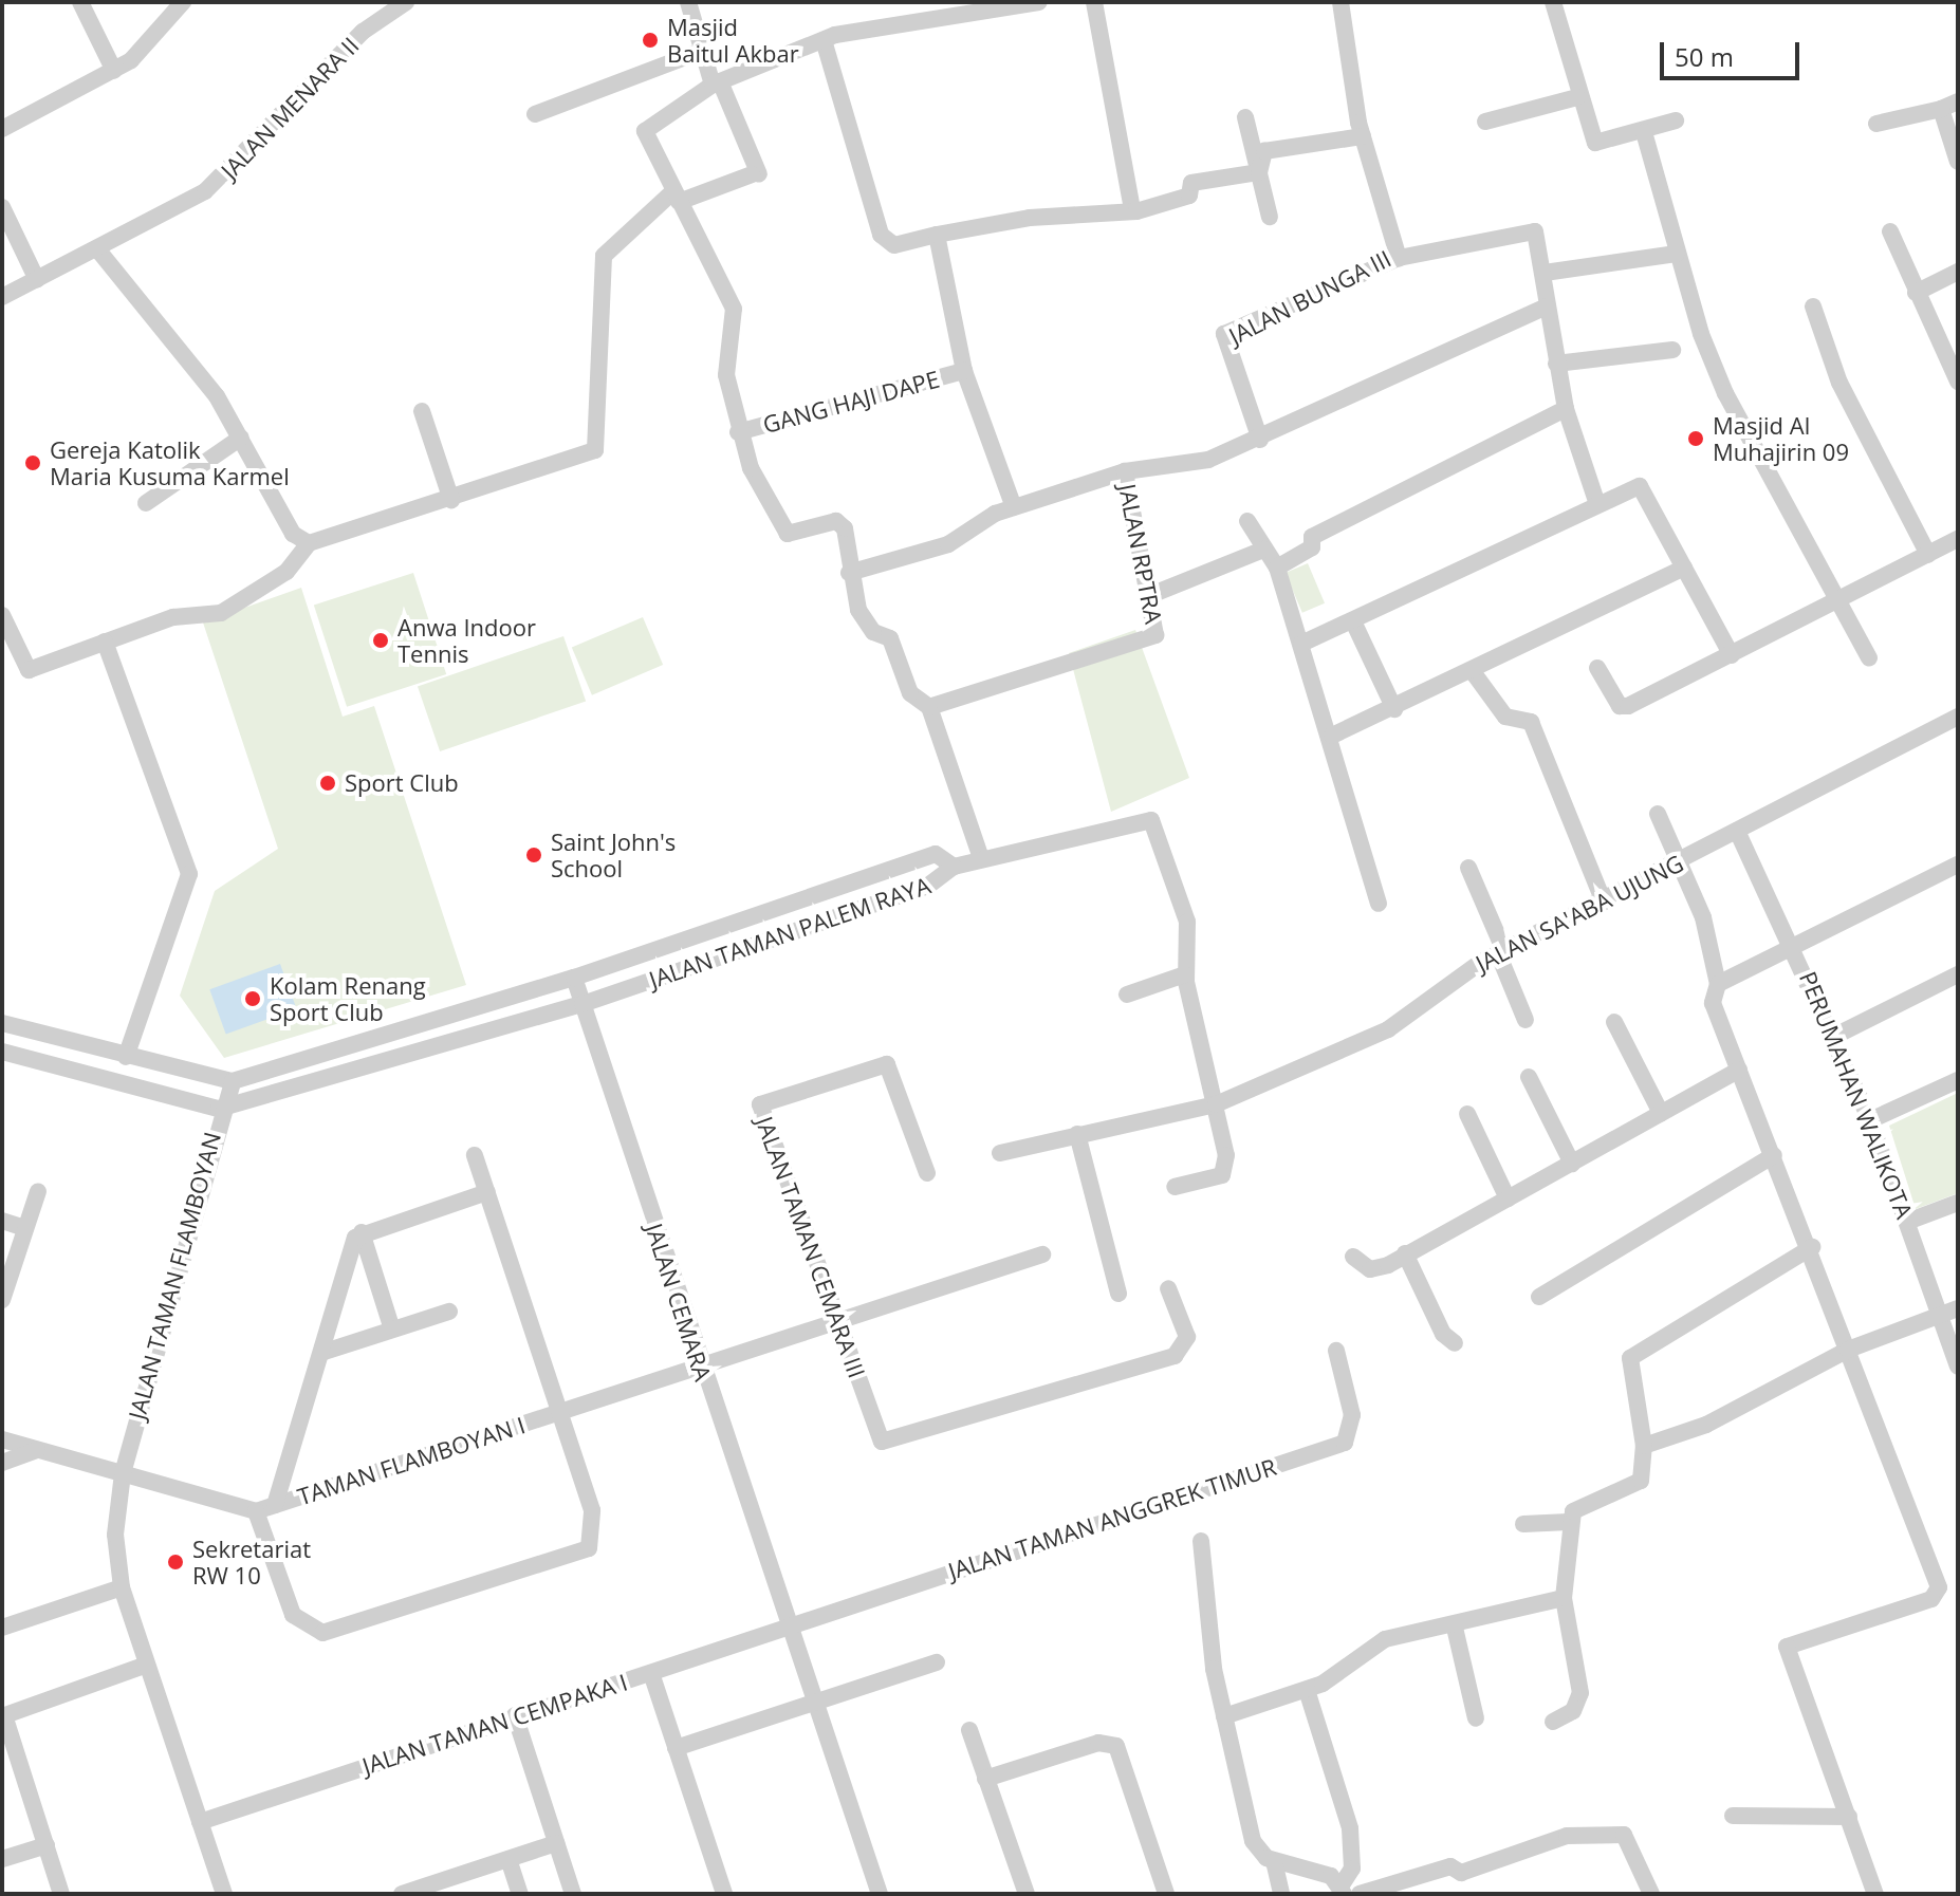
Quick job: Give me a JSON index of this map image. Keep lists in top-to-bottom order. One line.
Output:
{"streets":{"street":["JALAN MENARA II","JALAN BUNGA III","GANG HAJI DAPE","JALAN RPTRA","JALAN SA'ABA UJUNG","JALAN TAMAN PALEM RAYA","PERUMAHAN WALIKOTA","JALAN TAMAN CEMARA III","JALAN TAMAN FLAMBOYAN","JALAN CEMARA","TAMAN FLAMBOYAN I","JALAN TAMAN ANGGREK TIMUR","JALAN TAMAN CEMPAKA I"]},"crossings":[["JALAN SA'ABA UJUNG","PERUMAHAN WALIKOTA"],["JALAN TAMAN PALEM RAYA","JALAN TAMAN FLAMBOYAN"],["JALAN TAMAN PALEM RAYA","JALAN CEMARA"],["JALAN TAMAN CEMARA III","TAMAN FLAMBOYAN I"],["JALAN TAMAN FLAMBOYAN","JALAN TAMAN CEMPAKA I"],["JALAN CEMARA","TAMAN FLAMBOYAN I"],["JALAN CEMARA","JALAN TAMAN ANGGREK TIMUR"],["JALAN CEMARA","JALAN TAMAN CEMPAKA I"],["JALAN TAMAN ANGGREK TIMUR","JALAN TAMAN CEMPAKA I"]],"places":["Masjid Baitul Akbar","Masjid Al Muhajirin 09","Gereja Katolik Maria Kusuma Karmel","Anwa Indoor Tennis","Sport Club","Saint John's School","Kolam Renang Sport Club","Sekretariat RW 10"],"scale_bar":"50 m"}
